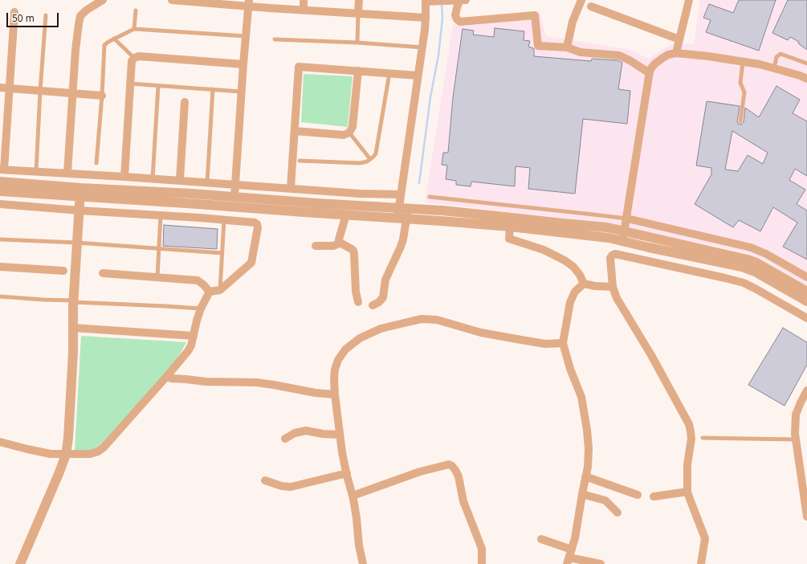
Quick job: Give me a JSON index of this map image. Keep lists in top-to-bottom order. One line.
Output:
{"scale_bar":"50 m"}
